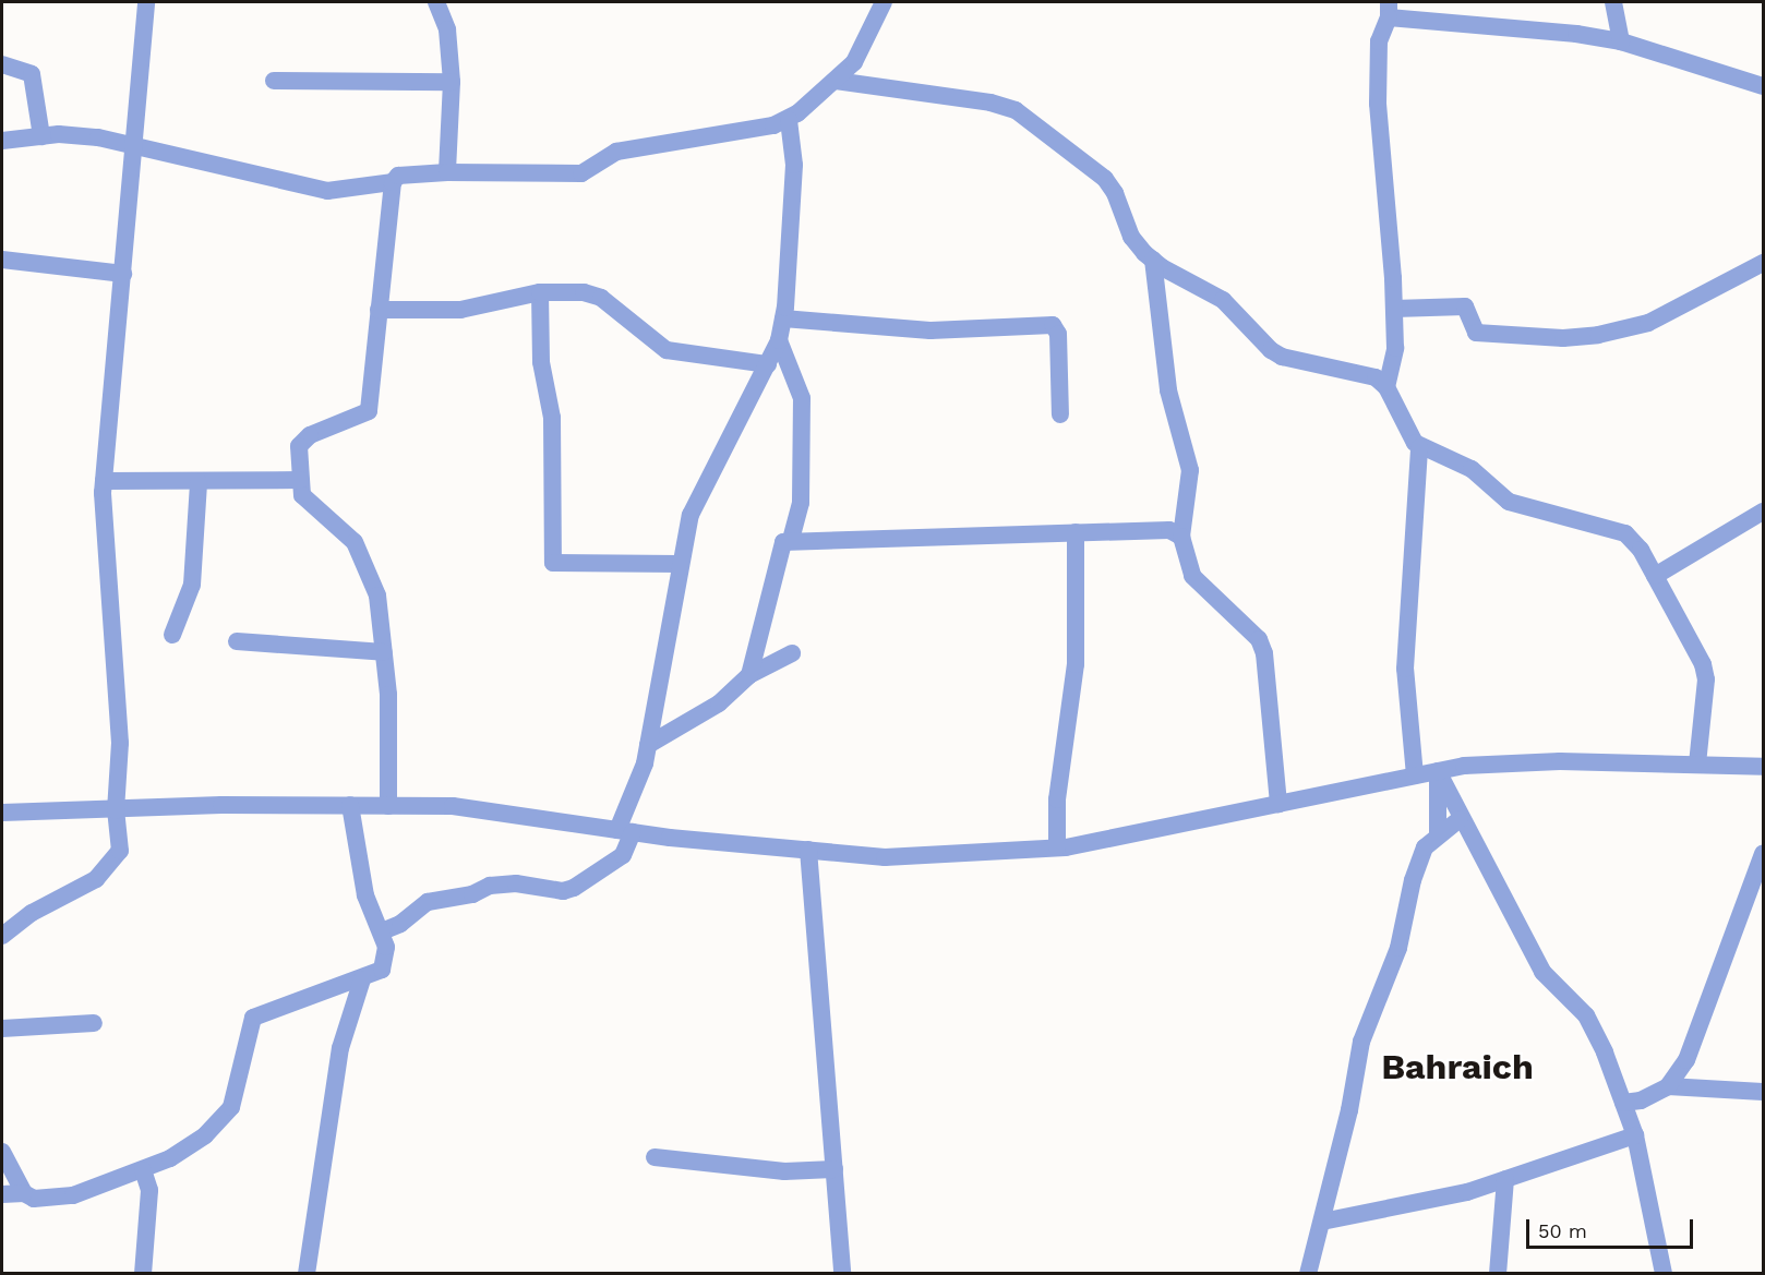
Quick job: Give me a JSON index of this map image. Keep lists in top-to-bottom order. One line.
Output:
{"districts":["Bahraich"],"scale_bar":"50 m"}
